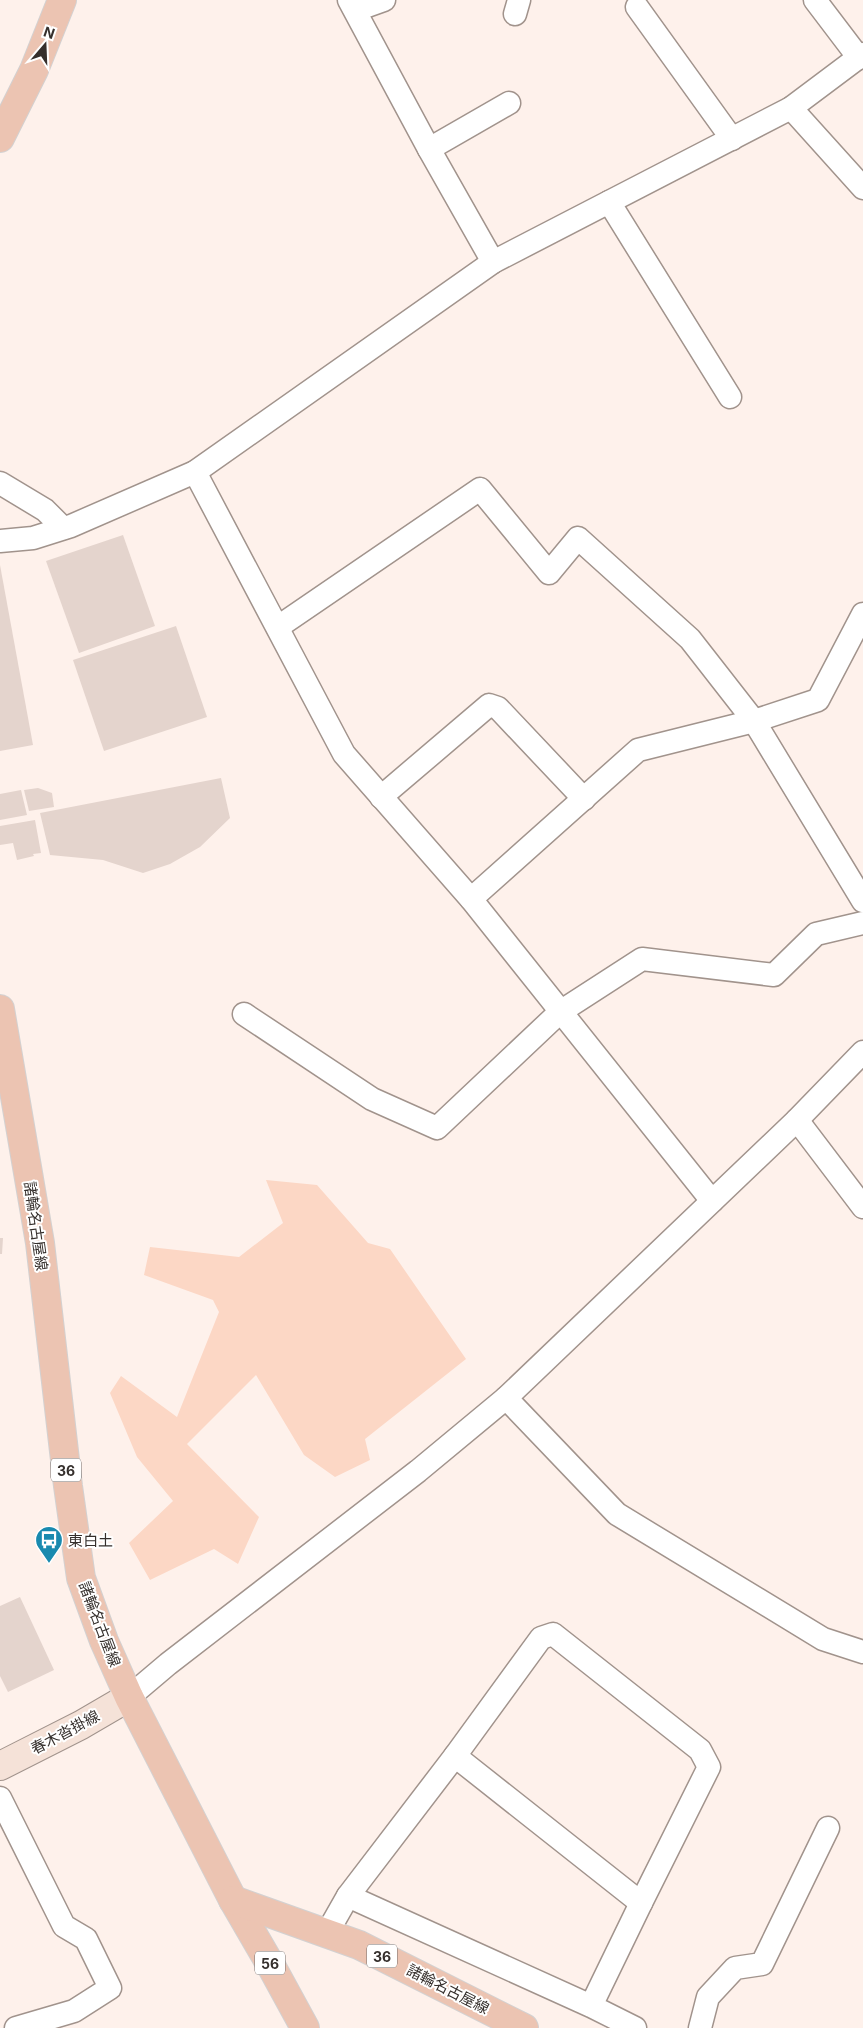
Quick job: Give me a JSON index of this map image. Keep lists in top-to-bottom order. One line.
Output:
{"streets":{"main road":["諸輪名古屋線","36","春木沓掛線","56"]},"crossings":[["諸輪名古屋線","春木沓掛線"],["諸輪名古屋線","56"]],"places":{"bus stop":["東白土"]},"north":"top"}
